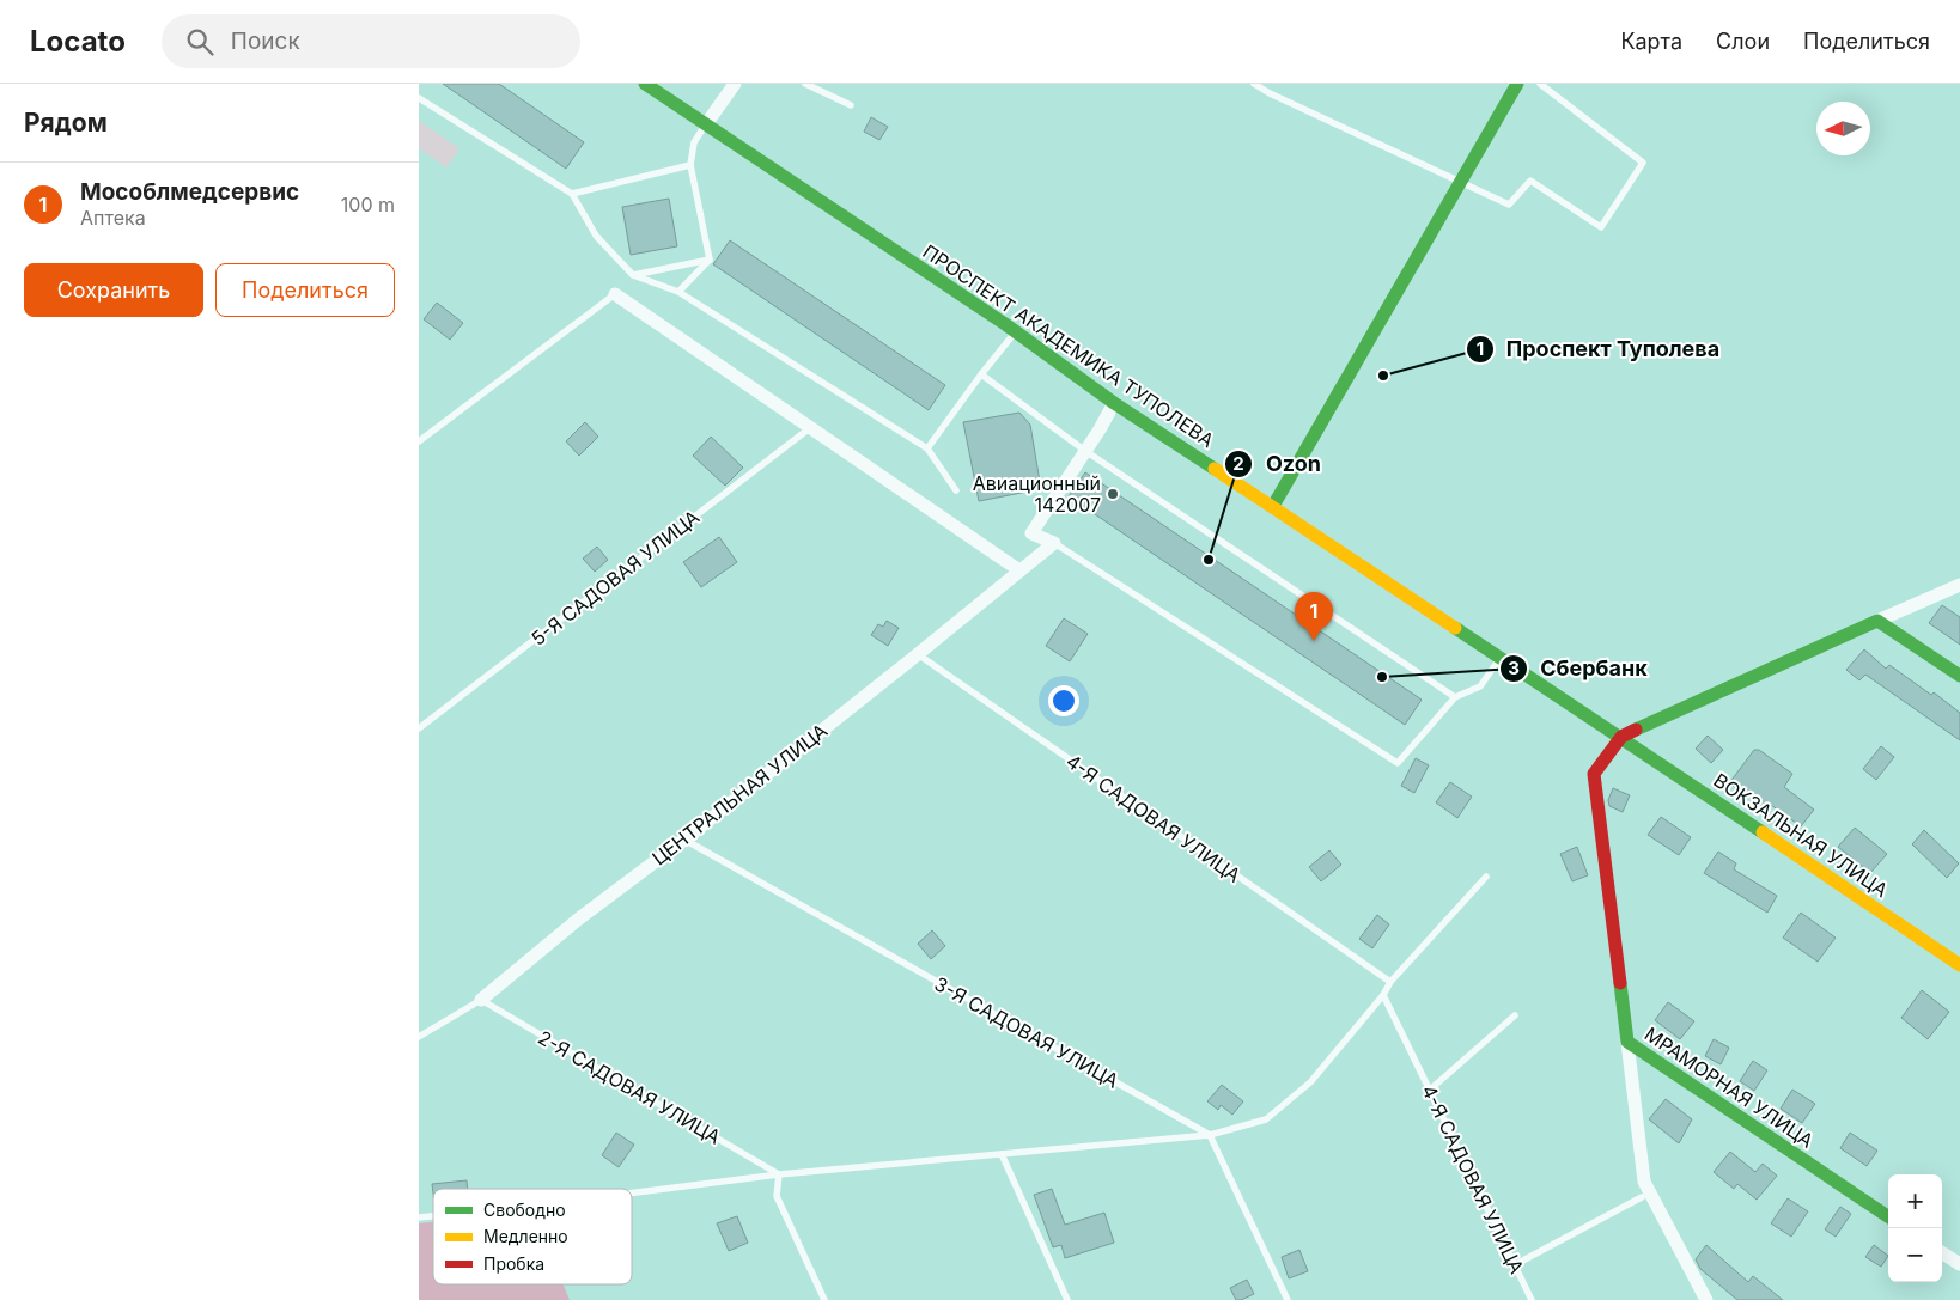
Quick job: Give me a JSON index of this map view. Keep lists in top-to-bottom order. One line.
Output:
{"streets":{"main road":["ПРОСПЕКТ АКАДЕМИКА ТУПОЛЕВА","ВОКЗАЛЬНАЯ УЛИЦА","МРАМОРНАЯ УЛИЦА"],"street":["ЦЕНТРАЛЬНАЯ УЛИЦА"],"lane":["5-Я САДОВАЯ УЛИЦА","4-Я САДОВАЯ УЛИЦА","3-Я САДОВАЯ УЛИЦА","2-Я САДОВАЯ УЛИЦА"]},"crossings":[["ПРОСПЕКТ АКАДЕМИКА ТУПОЛЕВА","ВОКЗАЛЬНАЯ УЛИЦА"],["ПРОСПЕКТ АКАДЕМИКА ТУПОЛЕВА","МРАМОРНАЯ УЛИЦА"],["ЦЕНТРАЛЬНАЯ УЛИЦА","4-Я САДОВАЯ УЛИЦА"],["ЦЕНТРАЛЬНАЯ УЛИЦА","3-Я САДОВАЯ УЛИЦА"],["ЦЕНТРАЛЬНАЯ УЛИЦА","2-Я САДОВАЯ УЛИЦА"],["ВОКЗАЛЬНАЯ УЛИЦА","МРАМОРНАЯ УЛИЦА"]],"places":["Проспект Туполева","Авиационный 142007","Ozon","Сбербанк"],"legend":["Свободно","Медленно","Пробка"],"north":"left","page":{"header":"Locato","search":"Поиск","nav":["Карта","Слои","Поделиться"],"heading":"Рядом","list":[{"mark":"1","name":"Мособлмедсервис","note":"Аптека","value":"100 m"}],"buttons":["Сохранить","Поделиться"],"pins":"1","map_buttons":["+","−"]}}
